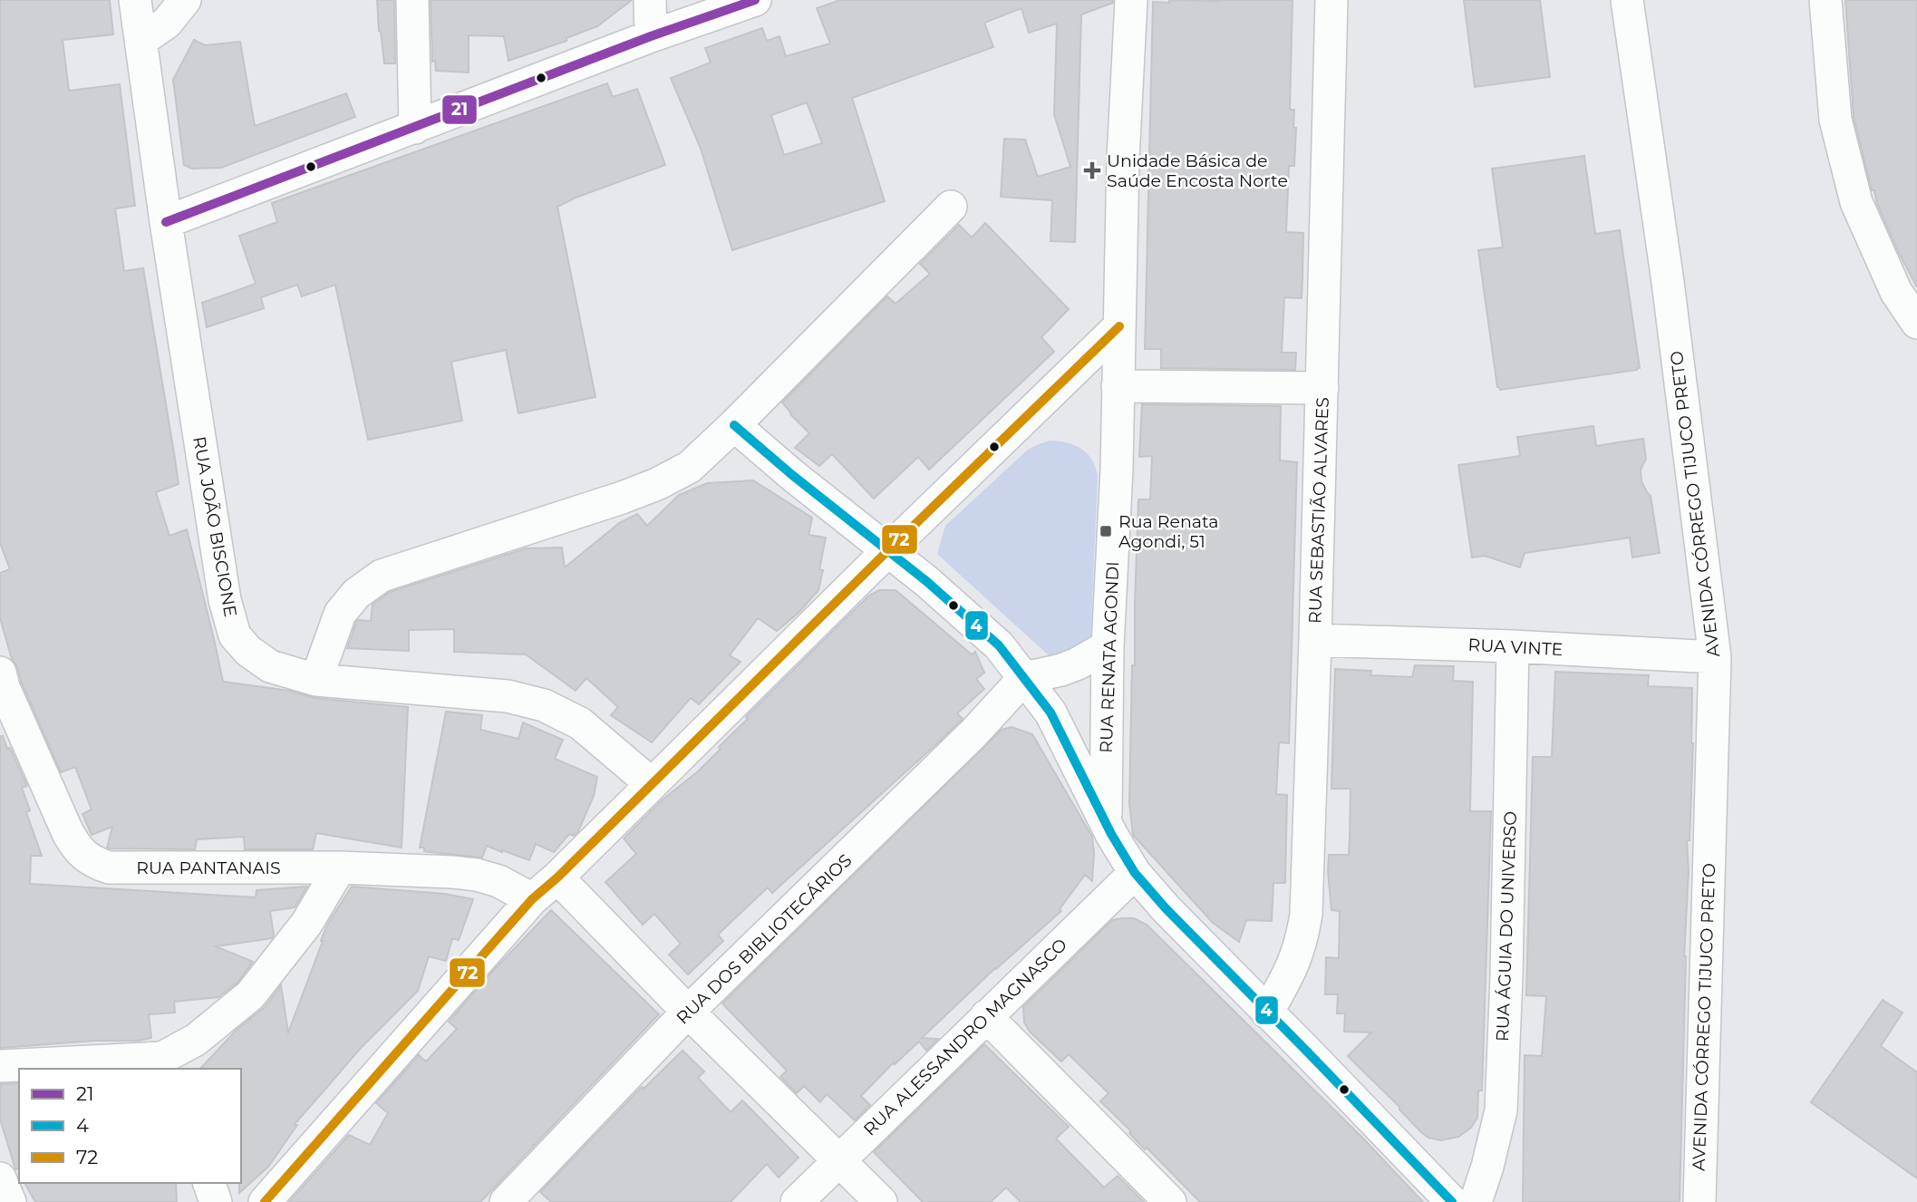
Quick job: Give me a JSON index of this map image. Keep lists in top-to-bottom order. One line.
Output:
{"streets":{"street":["AVENIDA CÓRREGO TIJUCO PRETO","RUA SEBASTIÃO ALVARES","RUA JOÃO BISCIONE","RUA VINTE","RUA RENATA AGONDI","RUA PANTANAIS","RUA ÁGUIA DO UNIVERSO","RUA DOS BIBLIOTECÁRIOS","RUA ALESSANDRO MAGNASCO"]},"crossings":[["AVENIDA CÓRREGO TIJUCO PRETO","RUA VINTE"],["RUA SEBASTIÃO ALVARES","RUA VINTE"],["RUA VINTE","RUA ÁGUIA DO UNIVERSO"]],"places":{"health":["Unidade Básica de Saúde Encosta Norte"],"transit":["Rua Renata Agondi, 51"]},"lines":["transit line 21","transit line 72","transit line 4"],"legend":["21","4","72"]}
